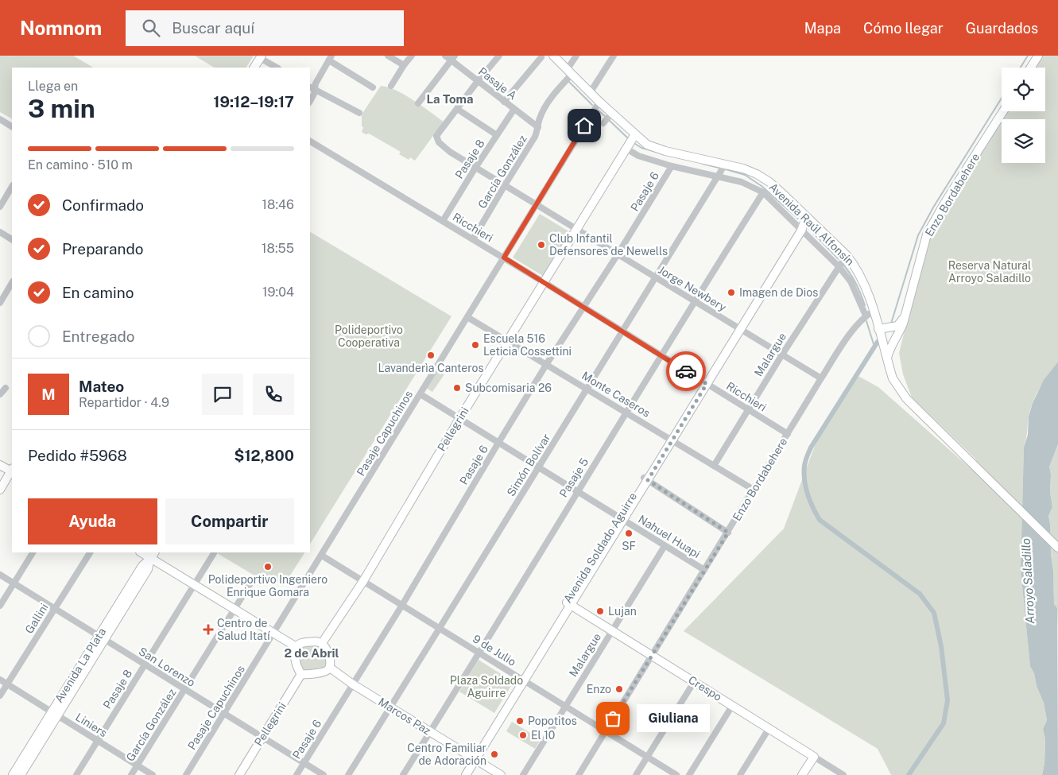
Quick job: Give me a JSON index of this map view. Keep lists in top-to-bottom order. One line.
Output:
{"streets":{"street":["Pasaje A","Pasaje 8","García González","Pasaje 6","Enzo Bordabehere","Avenida Raúl Alfonsín","Ricchieri","Jorge Newbery","Malargue","Monte Caseros","Pellegrini","Pasaje Capuchinos","Simón Bolívar","Pasaje 5","Nahuel Huapi","Avenida Soldado Aguirre","Gallini","9 de Julio","Avenida La Plata","San Lorenzo","Crespo","Marcos Paz","Liniers"]},"crossings":[["Pasaje A","Pasaje 8"],["Pasaje A","García González"],["Pasaje 8","Ricchieri"],["Pasaje 8","Jorge Newbery"],["Pasaje 8","San Lorenzo"],["Pasaje 8","Liniers"],["García González","Avenida Raúl Alfonsín"],["García González","Ricchieri"],["García González","Jorge Newbery"],["García González","San Lorenzo"],["García González","Liniers"],["Pasaje 6","Ricchieri"],["Pasaje 6","Jorge Newbery"],["Pasaje 6","Monte Caseros"],["Pasaje 6","Nahuel Huapi"],["Pasaje 6","9 de Julio"],["Pasaje 6","San Lorenzo"],["Pasaje 6","Marcos Paz"],["Enzo Bordabehere","Avenida Raúl Alfonsín"],["Enzo Bordabehere","Ricchieri"],["Enzo Bordabehere","Jorge Newbery"],["Enzo Bordabehere","Monte Caseros"],["Enzo Bordabehere","Nahuel Huapi"],["Enzo Bordabehere","9 de Julio"],["Enzo Bordabehere","Crespo"],["Avenida Raúl Alfonsín","Malargue"],["Avenida Raúl Alfonsín","Pellegrini"],["Avenida Raúl Alfonsín","Pasaje Capuchinos"],["Avenida Raúl Alfonsín","Simón Bolívar"],["Avenida Raúl Alfonsín","Avenida Soldado Aguirre"],["Ricchieri","Malargue"],["Ricchieri","Pellegrini"],["Ricchieri","Pasaje Capuchinos"],["Ricchieri","Simón Bolívar"],["Ricchieri","Pasaje 5"],["Ricchieri","Avenida Soldado Aguirre"],["Jorge Newbery","Malargue"],["Jorge Newbery","Pellegrini"],["Jorge Newbery","Pasaje Capuchinos"],["Jorge Newbery","Simón Bolívar"],["Jorge Newbery","Pasaje 5"],["Jorge Newbery","Avenida Soldado Aguirre"],["Malargue","Monte Caseros"],["Malargue","Nahuel Huapi"],["Malargue","9 de Julio"],["Malargue","Crespo"],["Monte Caseros","Pellegrini"],["Monte Caseros","Pasaje Capuchinos"],["Monte Caseros","Simón Bolívar"],["Monte Caseros","Pasaje 5"],["Monte Caseros","Avenida Soldado Aguirre"],["Pellegrini","Nahuel Huapi"],["Pellegrini","9 de Julio"],["Pellegrini","San Lorenzo"],["Pellegrini","Marcos Paz"],["Pasaje Capuchinos","Nahuel Huapi"],["Pasaje Capuchinos","9 de Julio"],["Pasaje Capuchinos","San Lorenzo"],["Simón Bolívar","Nahuel Huapi"],["Simón Bolívar","9 de Julio"],["Simón Bolívar","Marcos Paz"],["Pasaje 5","Nahuel Huapi"],["Pasaje 5","9 de Julio"],["Pasaje 5","Marcos Paz"],["Nahuel Huapi","Avenida Soldado Aguirre"],["Avenida Soldado Aguirre","9 de Julio"],["Avenida Soldado Aguirre","Crespo"],["Avenida Soldado Aguirre","Marcos Paz"],["Gallini","San Lorenzo"],["Gallini","Liniers"],["Avenida La Plata","San Lorenzo"],["Avenida La Plata","Liniers"]],"districts":["La Toma","2 de Abril"],"water":["Arroyo Saladillo"],"parks":["Reserva Natural Arroyo Saladillo","Polideportivo Cooperativa","Plaza Soldado Aguirre"],"places":{"other":["Club Infantil Defensores de Newells","Imagen de Dios","Escuela 516 Leticia Cossettini","Lavanderìa Canteros","Subcomisaria 26","SF","Polideportivo Ingeniero Enrique Gomara","Lujan","Enzo","Giuliana","Popotitos","El 10","Centro Familiar de Adoración"],"health":["Centro de Salud Itatí"]},"page":{"header":"Nomnom","search":"Buscar aquí","nav":["Mapa","Cómo llegar","Guardados"],"heading":["3 min","Llega en","19:12–19:17"],"panel":["Mateo","Repartidor · 4.9","Pedido #5968","$12,800"],"bar":"En camino · 510 m","list":[["Confirmado","18:46"],["Preparando","18:55"],["En camino","19:04"],"Entregado"],"round":"M","buttons":["Ayuda","Compartir"],"bubble":"Giuliana"}}
